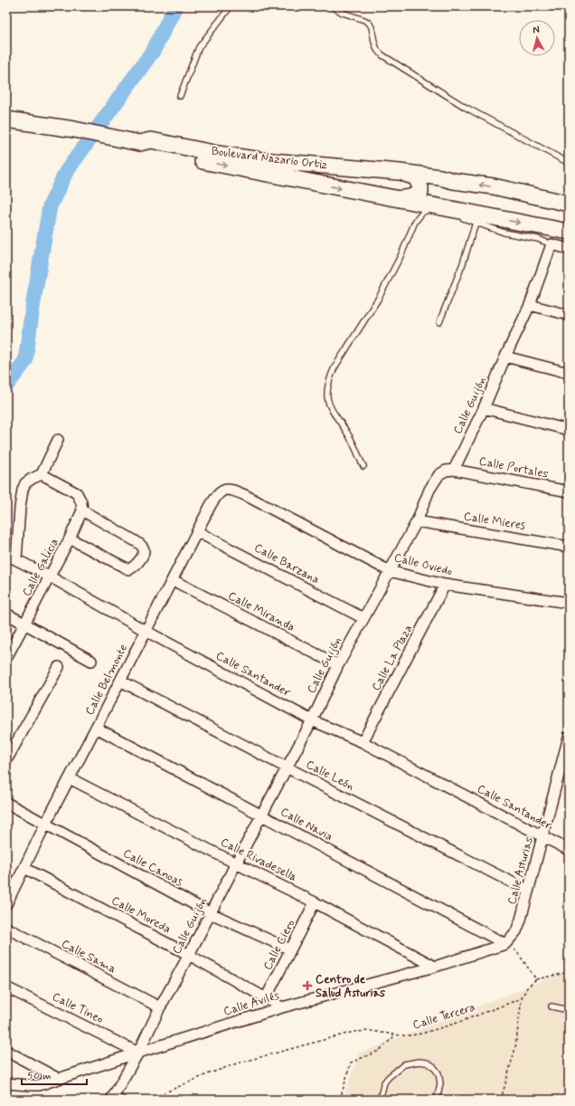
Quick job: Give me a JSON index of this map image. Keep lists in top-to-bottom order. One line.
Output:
{"streets":{"main road":["Boulevard Nazario Ortiz"],"street":["Calle Guijón","Calle Portales","Calle Mieres","Calle Barzana","Calle Oviedo","Calle Galicia","Calle Miranda","Calle La Plaza","Calle Santander","Calle Belmonte","Calle León","Calle Navia","Calle Rivadesella","Calle Canoas","Calle Asturias","Calle Moreda","Calle Ciero","Calle Sama","Calle Avilés","Calle Tineo"],"path":["Calle Tercera"]},"crossings":[["Calle Guijón","Calle Portales"],["Calle Guijón","Calle Mieres"],["Calle Guijón","Calle Barzana"],["Calle Guijón","Calle Oviedo"],["Calle Guijón","Calle Miranda"],["Calle Guijón","Calle Santander"],["Calle Guijón","Calle León"],["Calle Guijón","Calle Navia"],["Calle Guijón","Calle Rivadesella"],["Calle Guijón","Calle Canoas"],["Calle Guijón","Calle Moreda"],["Calle Guijón","Calle Sama"],["Calle Guijón","Calle Avilés"],["Calle Guijón","Calle Tineo"],["Calle Barzana","Calle Belmonte"],["Calle Oviedo","Calle La Plaza"],["Calle Oviedo","Calle Belmonte"],["Calle Galicia","Calle Santander"],["Calle Miranda","Calle Belmonte"],["Calle La Plaza","Calle Santander"],["Calle Santander","Calle Belmonte"],["Calle Santander","Calle Asturias"],["Calle Belmonte","Calle León"],["Calle Belmonte","Calle Navia"],["Calle Belmonte","Calle Rivadesella"],["Calle Belmonte","Calle Canoas"],["Calle Belmonte","Calle Moreda"],["Calle León","Calle Asturias"],["Calle Navia","Calle Asturias"],["Calle Navia","Calle Avilés"],["Calle Rivadesella","Calle Ciero"],["Calle Rivadesella","Calle Avilés"],["Calle Canoas","Calle Ciero"],["Calle Asturias","Calle Avilés"],["Calle Moreda","Calle Ciero"],["Calle Moreda","Calle Avilés"],["Calle Avilés","Calle Tineo"]],"places":{"health":["Centro de Salud Asturias"]},"scale_bar":"50 m","north":"top"}
